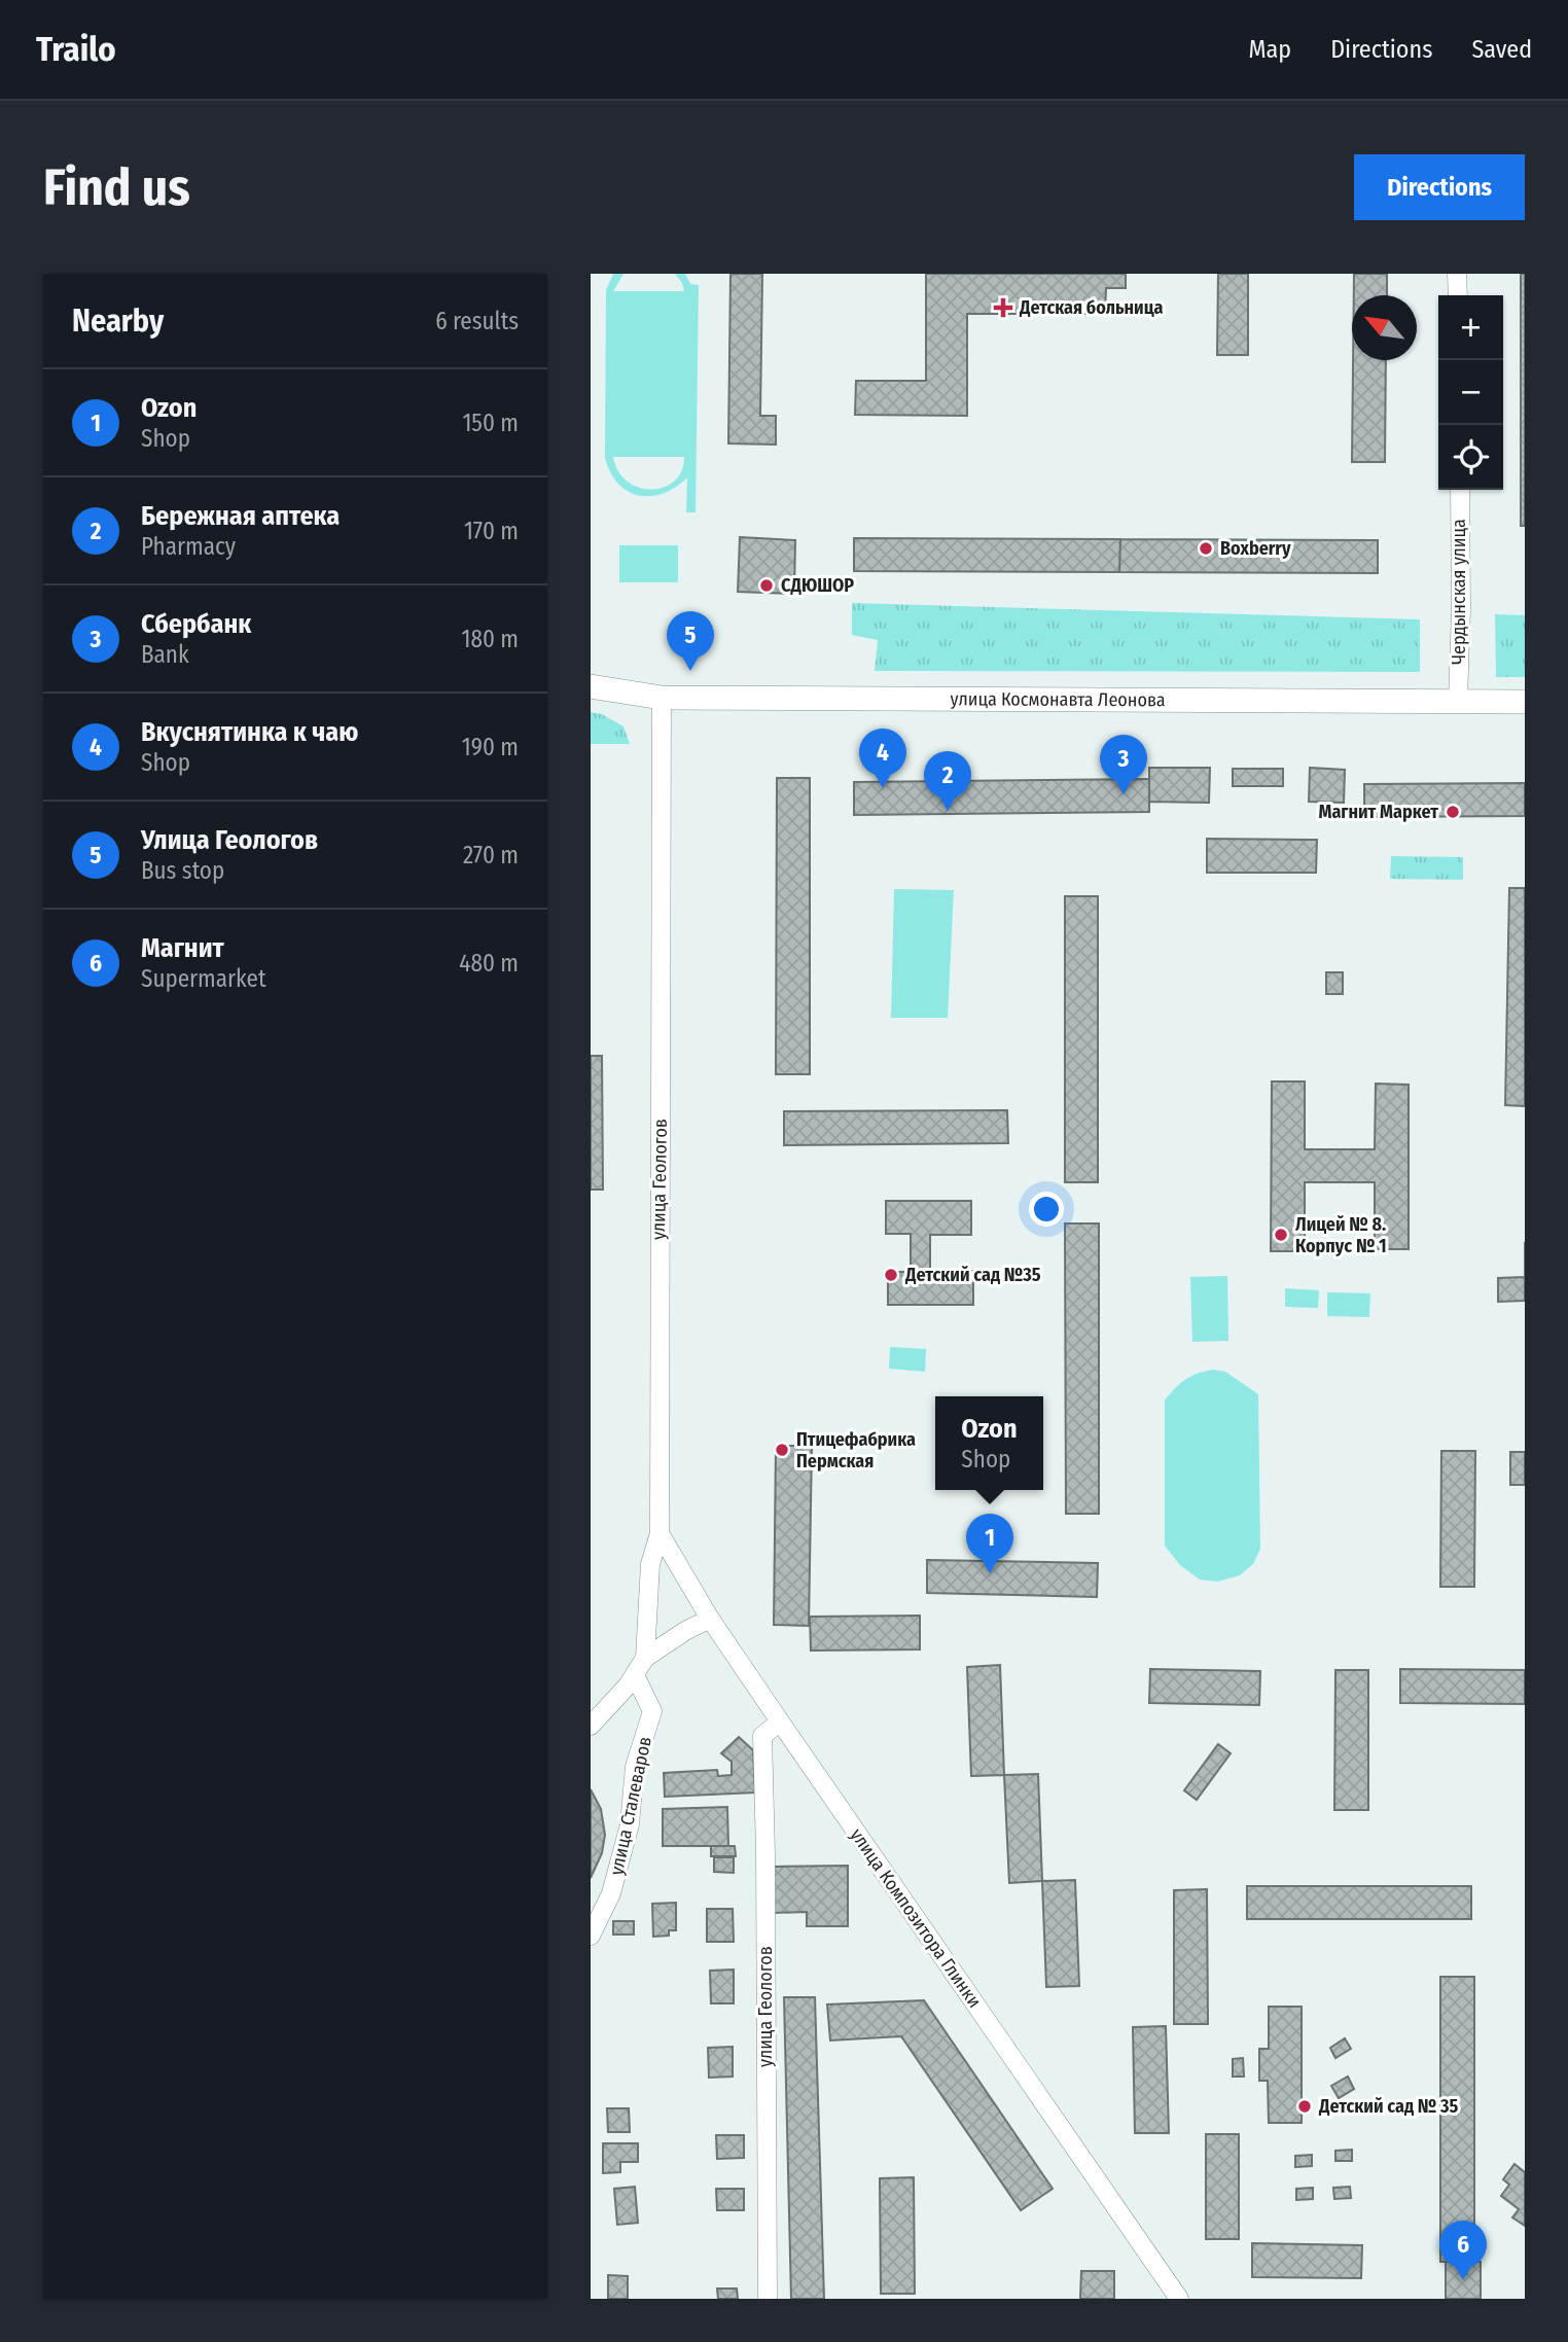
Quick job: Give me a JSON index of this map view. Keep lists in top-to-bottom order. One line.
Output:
{"streets":{"main road":["улица Космонавта Леонова"],"street":["Чердынская улица","улица Геологов","улица Сталеваров","улица Композитора Глинки"]},"crossings":[["Чердынская улица","улица Космонавта Леонова"],["улица Космонавта Леонова","улица Геологов"],["улица Геологов","улица Композитора Глинки"]],"places":{"health":["Детская больница"],"other":["Boxberry","СДЮШОР","Магнит Маркет","Лицей № 8. Корпус № 1","Детский сад №35","Птицефабрика Пермская","Детский сад № 35"]},"north":"top left","page":{"header":"Trailo","nav":["Map","Directions","Saved"],"buttons":"Directions","title":"Find us","heading":["Nearby","6 results"],"map_buttons":["+","−"],"list":[{"mark":"1","name":"Ozon","note":"Shop","value":"150 m"},{"mark":"2","name":"Бережная аптека","note":"Pharmacy","value":"170 m"},{"mark":"3","name":"Сбербанк","note":"Bank","value":"180 m"},{"mark":"4","name":"Вкуснятинка к чаю","note":"Shop","value":"190 m"},{"mark":"5","name":"Улица Геологов","note":"Bus stop","value":"270 m"},{"mark":"6","name":"Магнит","note":"Supermarket","value":"480 m"}],"pins":["5","4","3","2","1","6"],"popup":["Ozon","Shop"]}}
